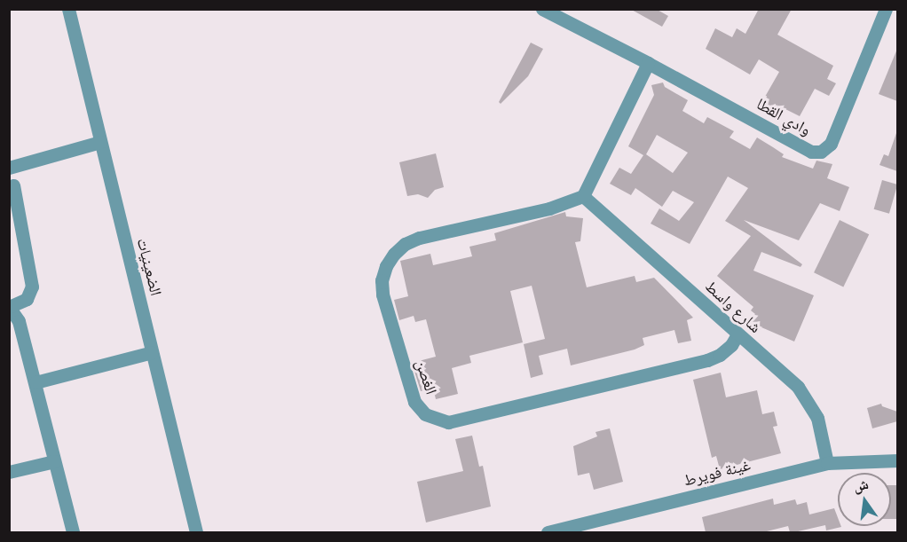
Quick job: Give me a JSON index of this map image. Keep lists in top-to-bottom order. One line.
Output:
{"streets":{"street":["وادي القطا","الضعينيات","شارع واسط","الغصن","غينة فويرط"]},"crossings":[["شارع واسط","الغصن"],["شارع واسط","غينة فويرط"]],"north":"top"}
